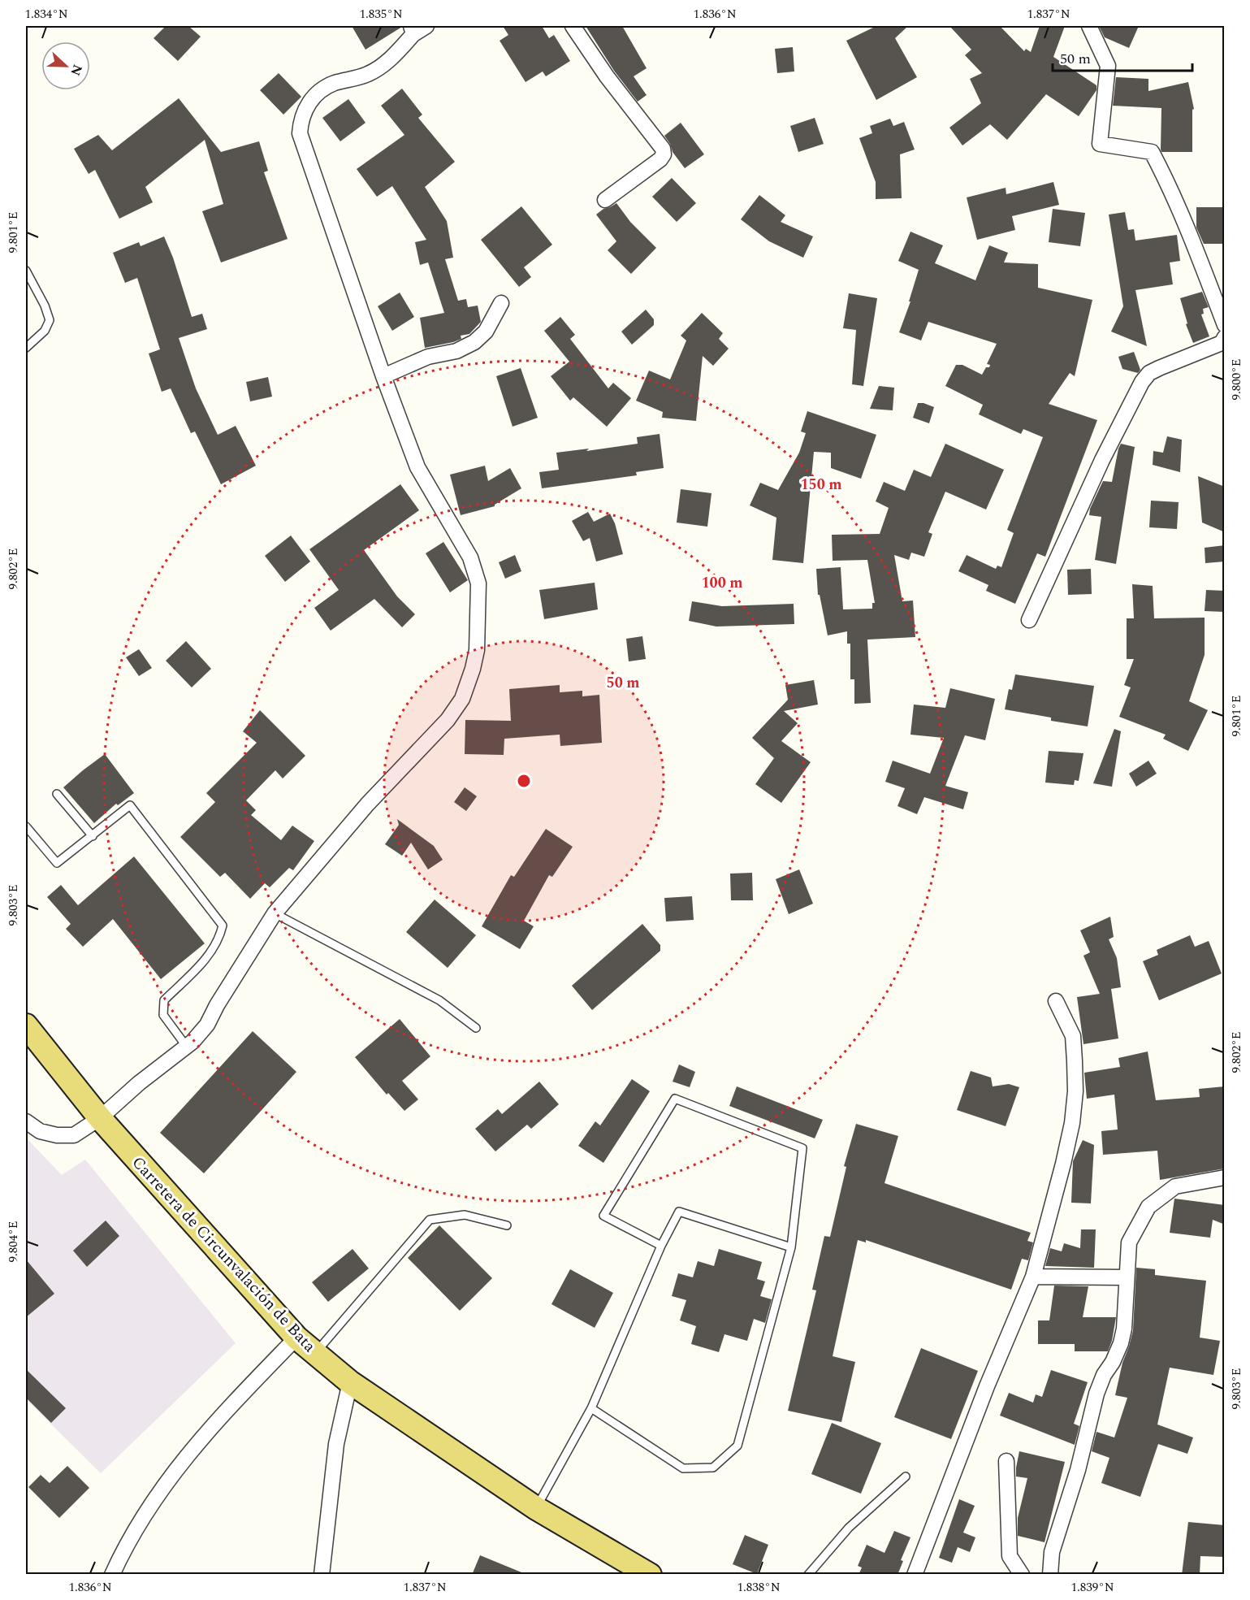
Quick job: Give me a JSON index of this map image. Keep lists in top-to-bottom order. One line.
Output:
{"streets":{"main road":["Carretera de Circunvalación de Bata"]},"scale_bar":"50 m","north":"right","coordinates":["1.834°N","1.835°N","1.836°N","1.837°N","9.801°E","9.800°E","9.802°E","9.803°E","9.804°E","1.838°N","1.839°N"],"rings":["150 m","100 m","50 m"]}
